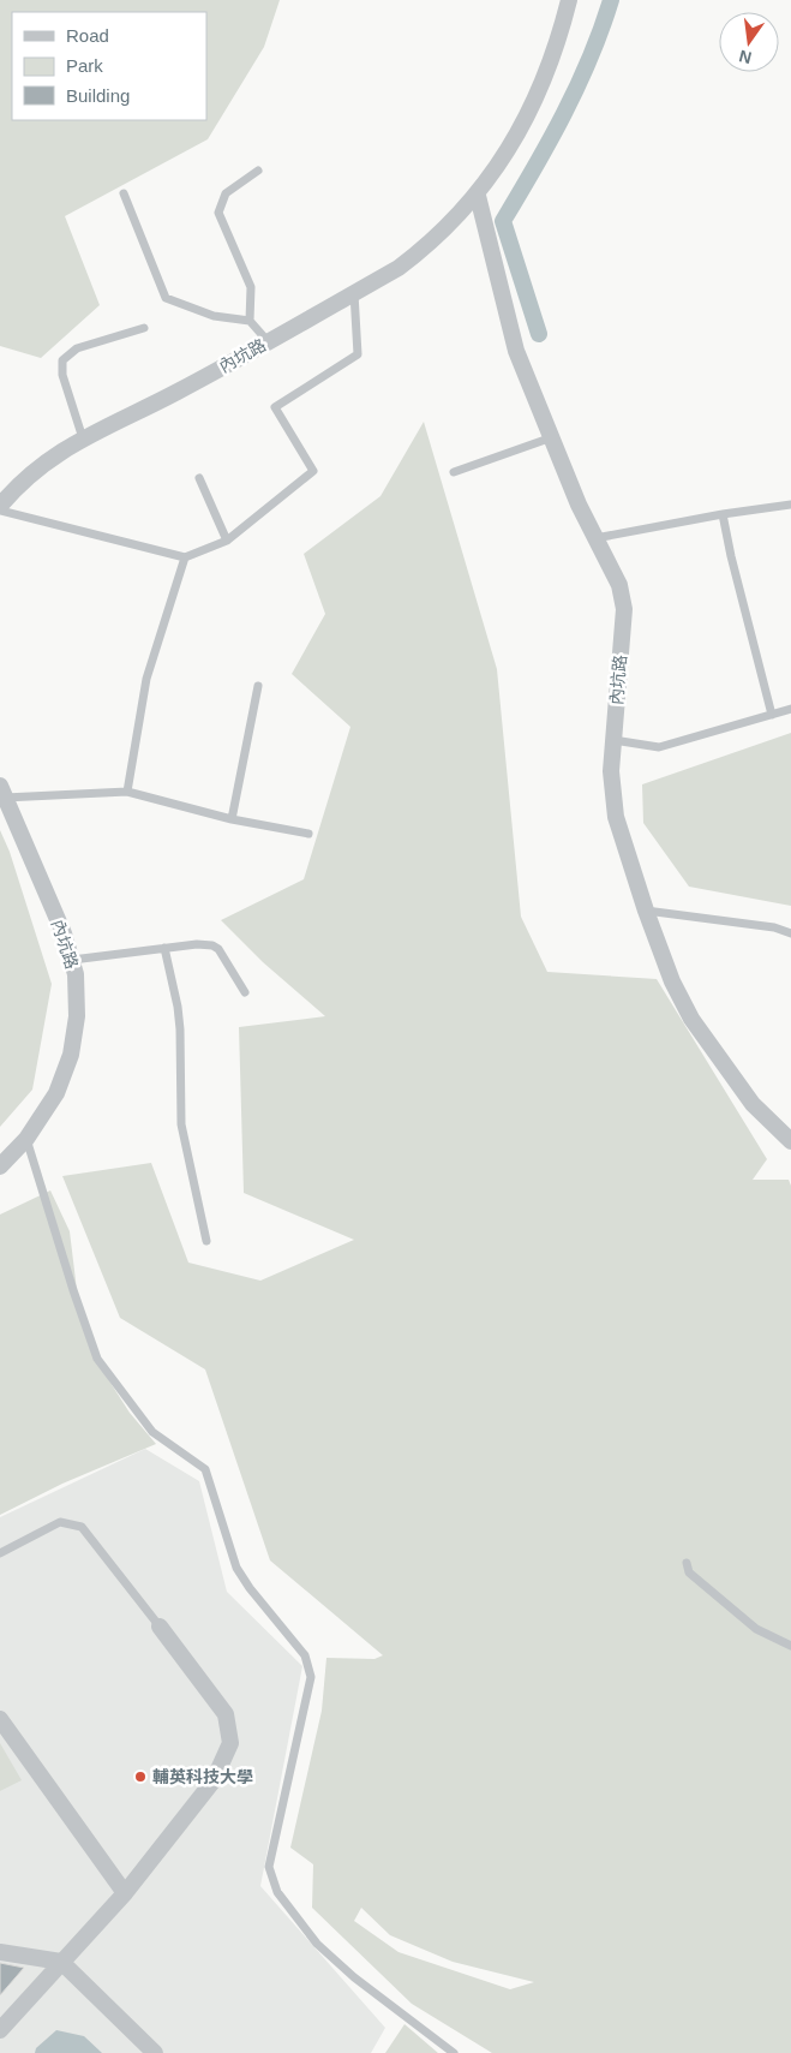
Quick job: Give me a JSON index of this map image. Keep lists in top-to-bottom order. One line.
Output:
{"streets":{"street":["內坑路"]},"places":["輔英科技大學"],"legend":["Road","Park","Building"],"north":"bottom"}
